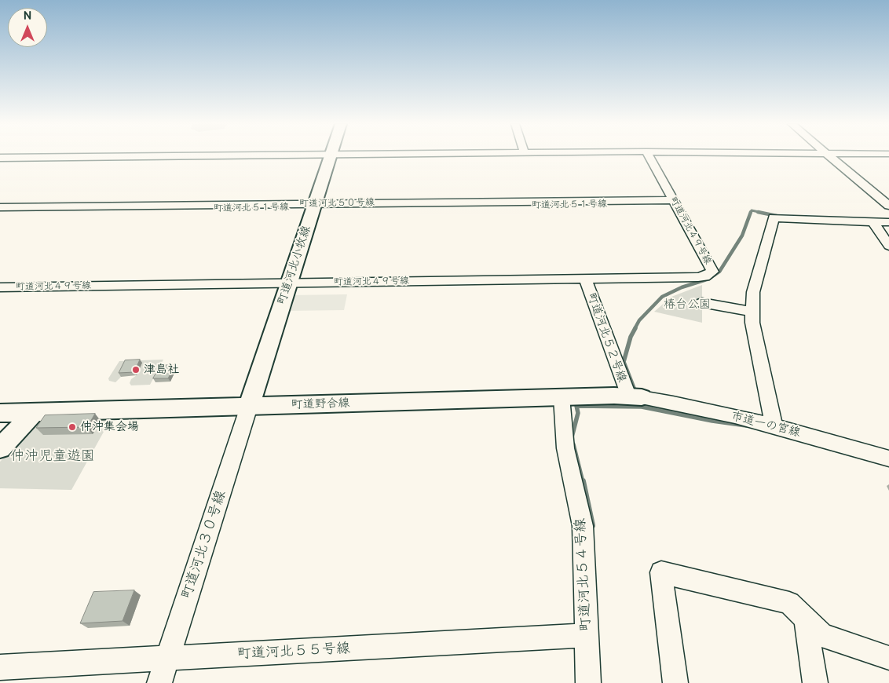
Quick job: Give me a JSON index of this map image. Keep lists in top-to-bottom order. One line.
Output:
{"streets":{"street":["町道河北５０号線","町道河北５１号線","町道河北４９号線","町道河北小牧線","町道河北５２号線","町道野合線","市道一の宮線","町道河北３０号線","町道河北５４号線","町道河北５５号線"]},"crossings":[["町道河北５０号線","町道河北５１号線"],["町道河北５０号線","町道河北小牧線"],["町道河北５１号線","町道河北小牧線"],["町道河北４９号線","町道河北小牧線"],["町道河北４９号線","町道河北５２号線"],["町道河北小牧線","町道野合線"],["町道河北小牧線","町道河北３０号線"],["町道河北５２号線","町道野合線"],["町道河北５２号線","市道一の宮線"],["町道野合線","市道一の宮線"],["町道野合線","町道河北３０号線"],["町道野合線","町道河北５４号線"],["町道河北３０号線","町道河北５５号線"],["町道河北５４号線","町道河北５５号線"]],"parks":["椿台公園","仲沖児童遊園"],"places":["津島社","仲沖集会場"],"north":"top"}
